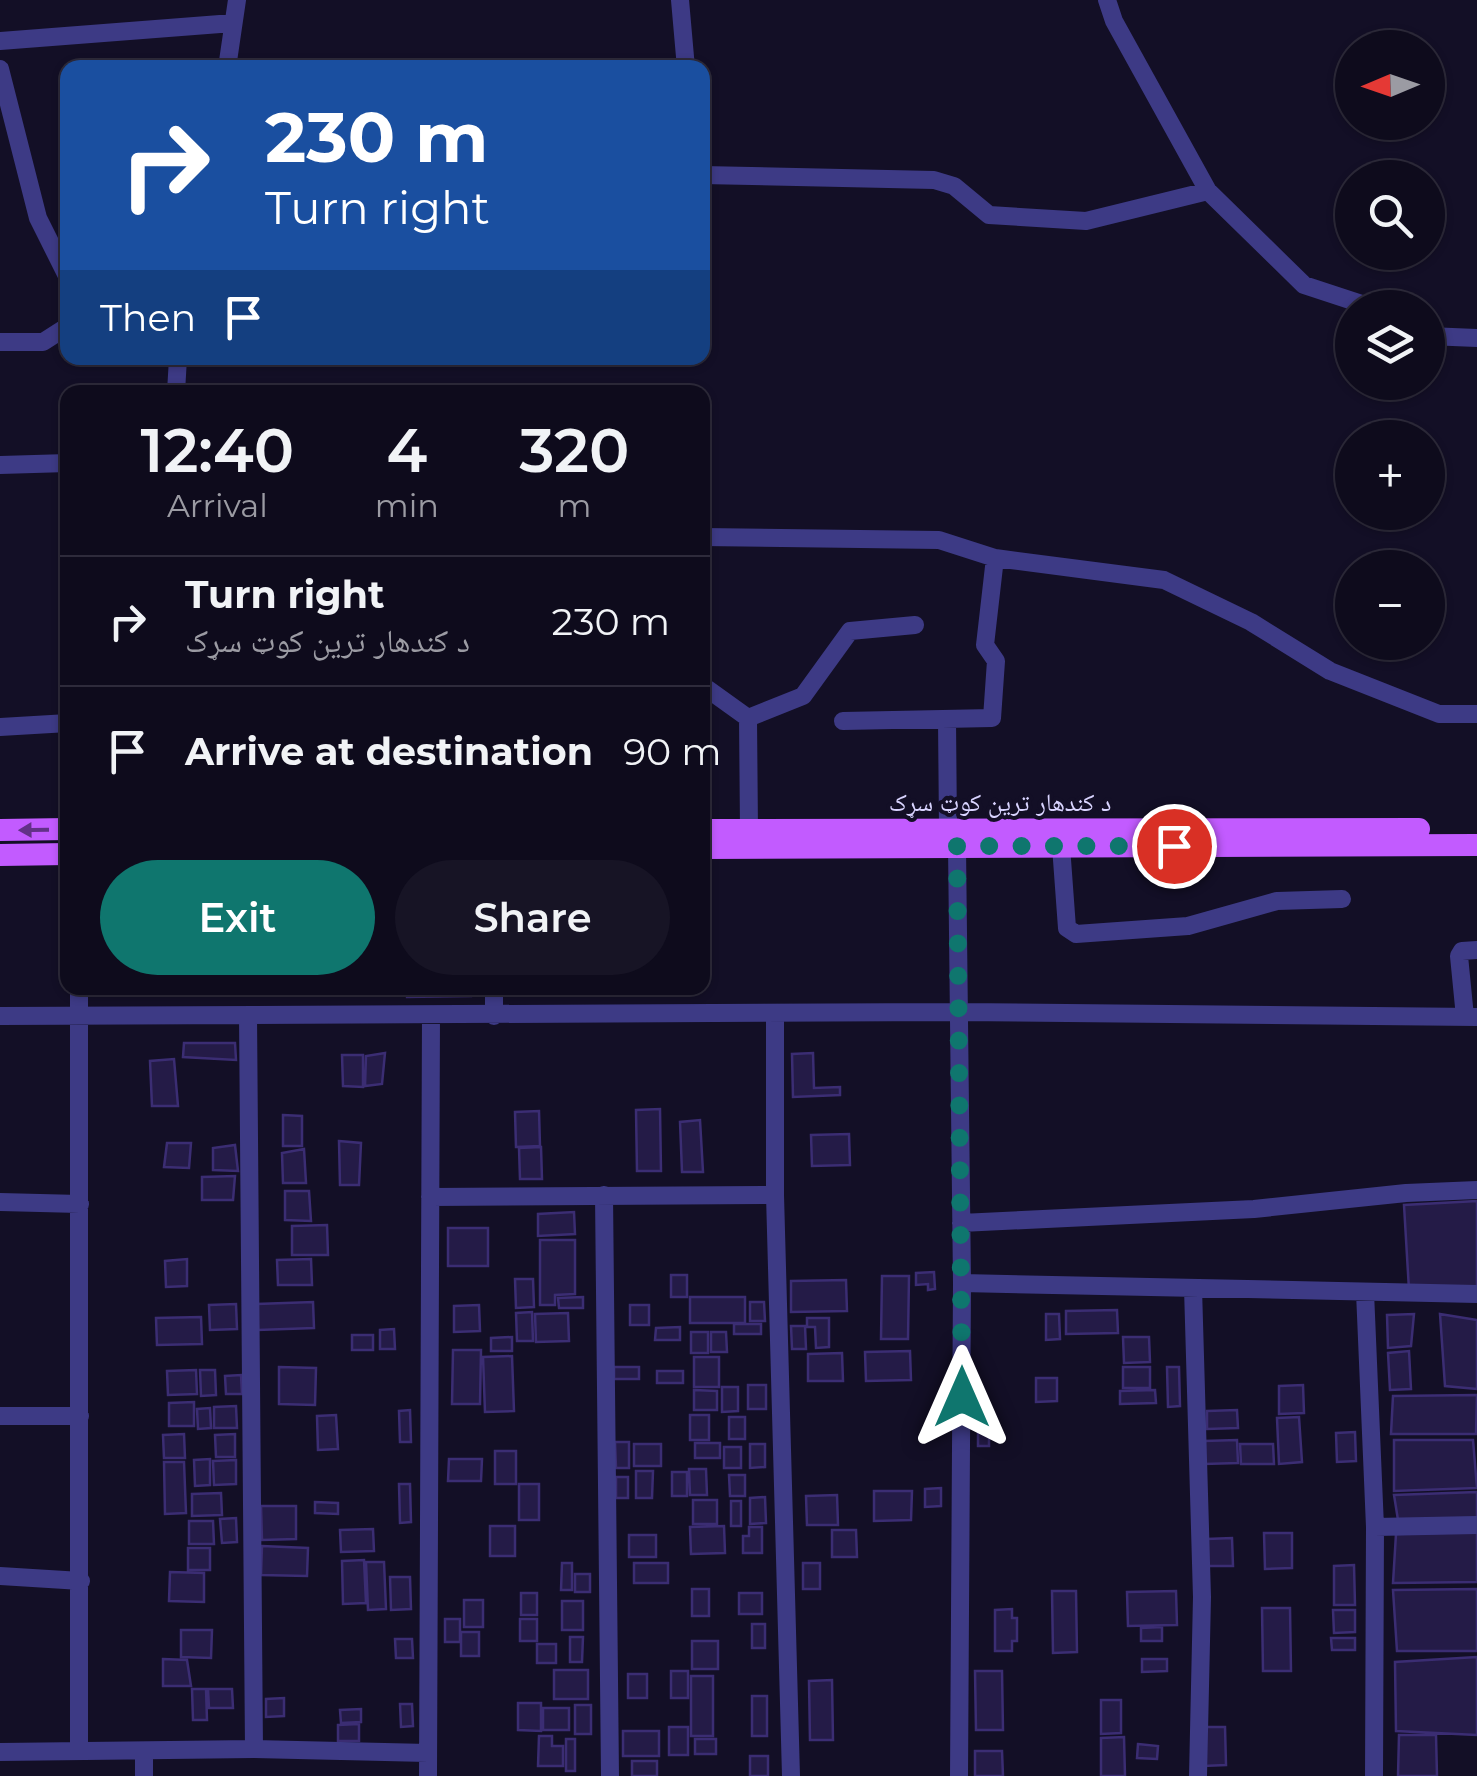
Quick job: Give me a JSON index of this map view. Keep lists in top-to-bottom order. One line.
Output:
{"streets":{"main road":["د کندهار ترين کوټ سړک"]},"north":"left","page":{"map_buttons":["+","−"],"turn":["230 m","Turn right"],"then":"Then","eta":["12:40","Arrival","4","min","320","m"],"list":[{"name":"Turn right","note":"د کندهار ترين کوټ سړک","value":"230 m"},{"name":"Arrive at destination","value":"90 m"}],"buttons":["Exit","Share"]}}
